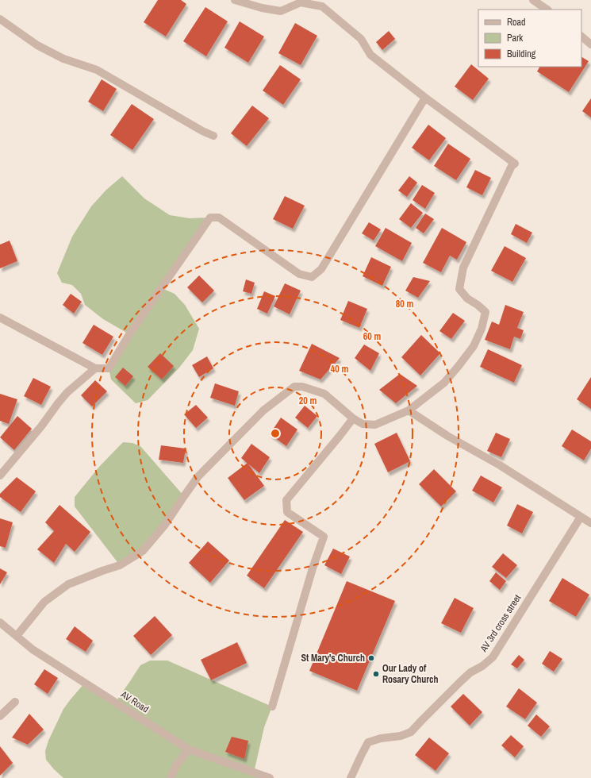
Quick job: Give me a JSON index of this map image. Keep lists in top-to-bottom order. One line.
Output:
{"streets":{"street":["AV 3rd cross street","AV Road"]},"places":["St Mary's Church","Our Lady of Rosary Church"],"legend":["Road","Park","Building"],"rings":["80 m","60 m","40 m","20 m"]}
